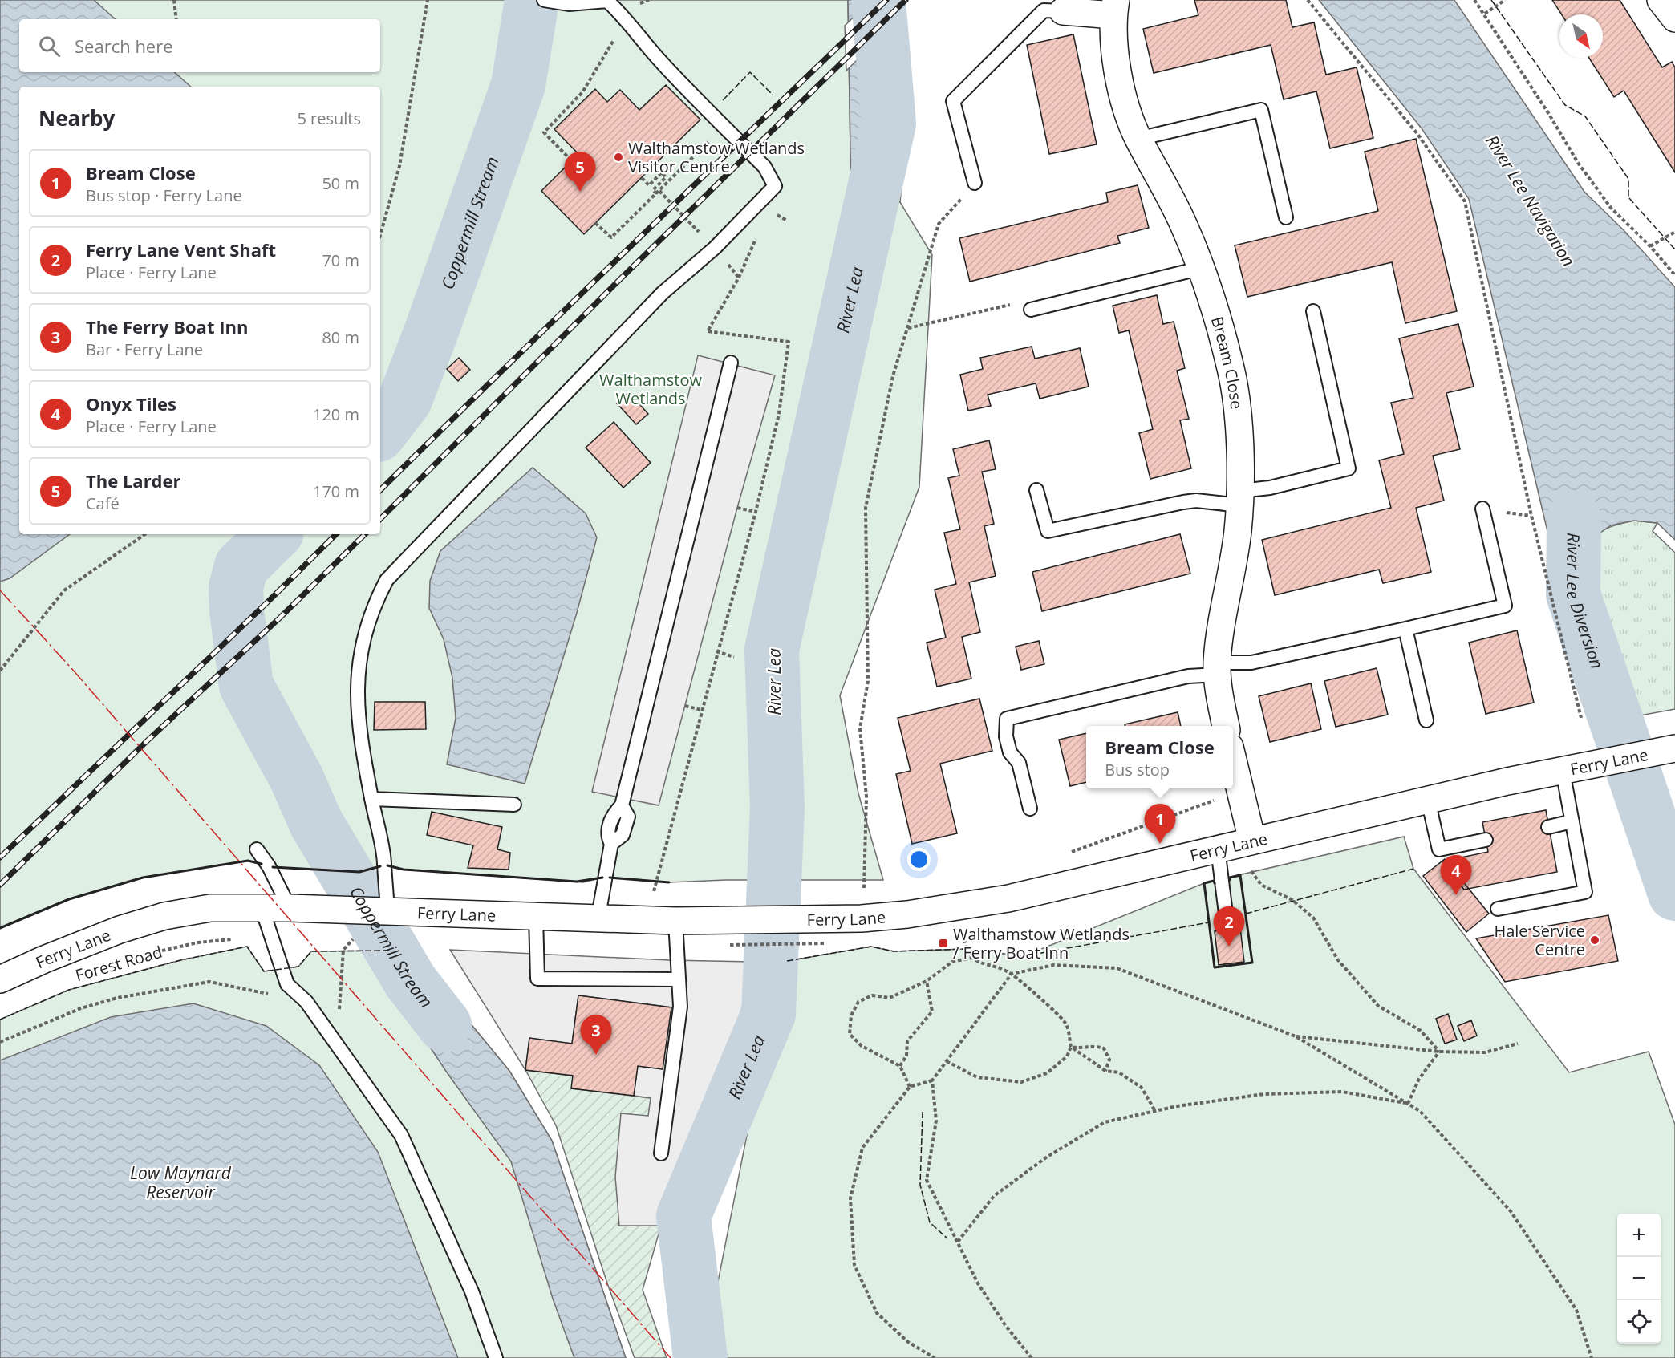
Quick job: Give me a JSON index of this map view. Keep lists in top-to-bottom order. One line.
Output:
{"streets":{"main road":["Bream Close","Ferry Lane"],"path":["Forest Road"]},"water":["River Lee Navigation","Coppermill Stream","River Lea","River Lee Diversion","Low Maynard Reservoir"],"parks":["Walthamstow Wetlands"],"places":{"other":["Walthamstow Wetlands Visitor Centre","Hale Service Centre"],"transit":["Walthamstow Wetlands / Ferry Boat Inn"]},"north":"bottom right","page":{"search":"Search here","heading":["Nearby","5 results"],"list":[{"mark":"1","name":"Bream Close","note":"Bus stop · Ferry Lane","value":"50 m"},{"mark":"2","name":"Ferry Lane Vent Shaft","note":"Place · Ferry Lane","value":"70 m"},{"mark":"3","name":"The Ferry Boat Inn","note":"Bar · Ferry Lane","value":"80 m"},{"mark":"4","name":"Onyx Tiles","note":"Place · Ferry Lane","value":"120 m"},{"mark":"5","name":"The Larder","note":"Café","value":"170 m"}],"pins":["5","1","4","2","3"],"popup":["Bream Close","Bus stop"],"map_buttons":["+","−"]}}
